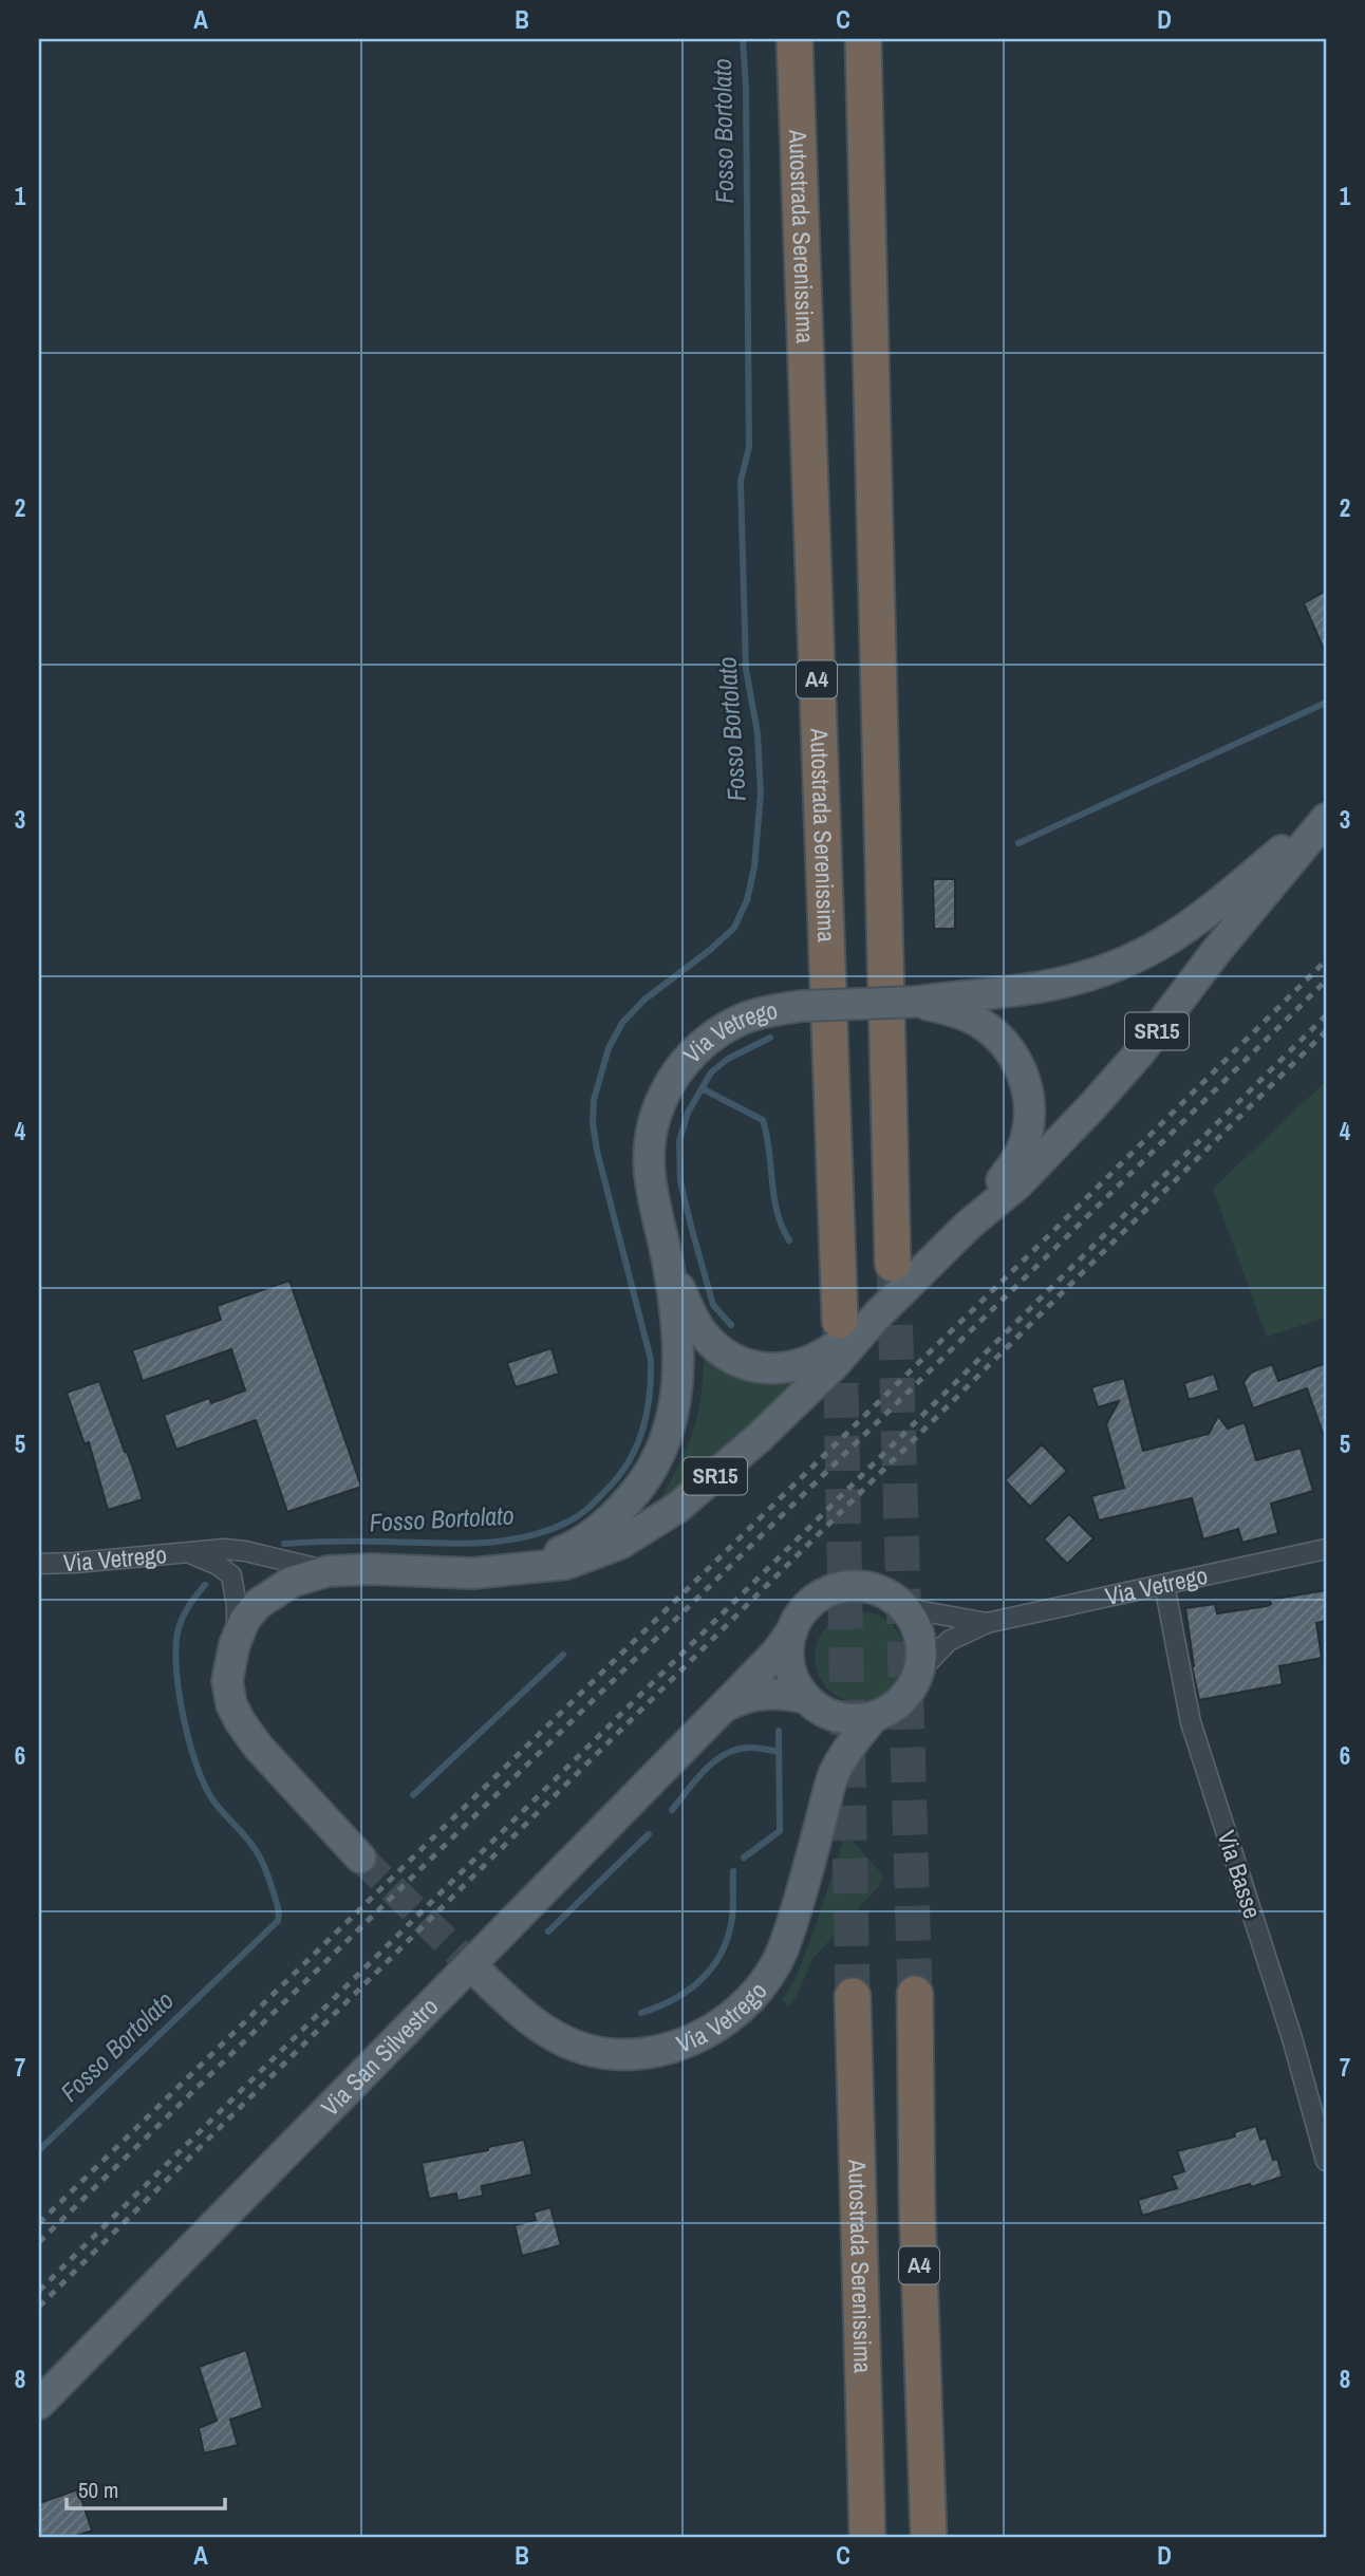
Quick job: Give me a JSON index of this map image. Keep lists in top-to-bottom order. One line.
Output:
{"streets":{"highway":["Autostrada Serenissima","A4"],"main road":["SR15","Via Vetrego","Via San Silvestro"],"street":["Via Basse"]},"crossings":[["SR15","Via Vetrego"],["Via Vetrego","Via Basse"],["Via Vetrego","Via San Silvestro"]],"water":["Fosso Bortolato"],"scale_bar":"50 m","grid":{"columns":["A","B","C","D"],"rows":["1","2","3","4","5","6","7","8"]}}
